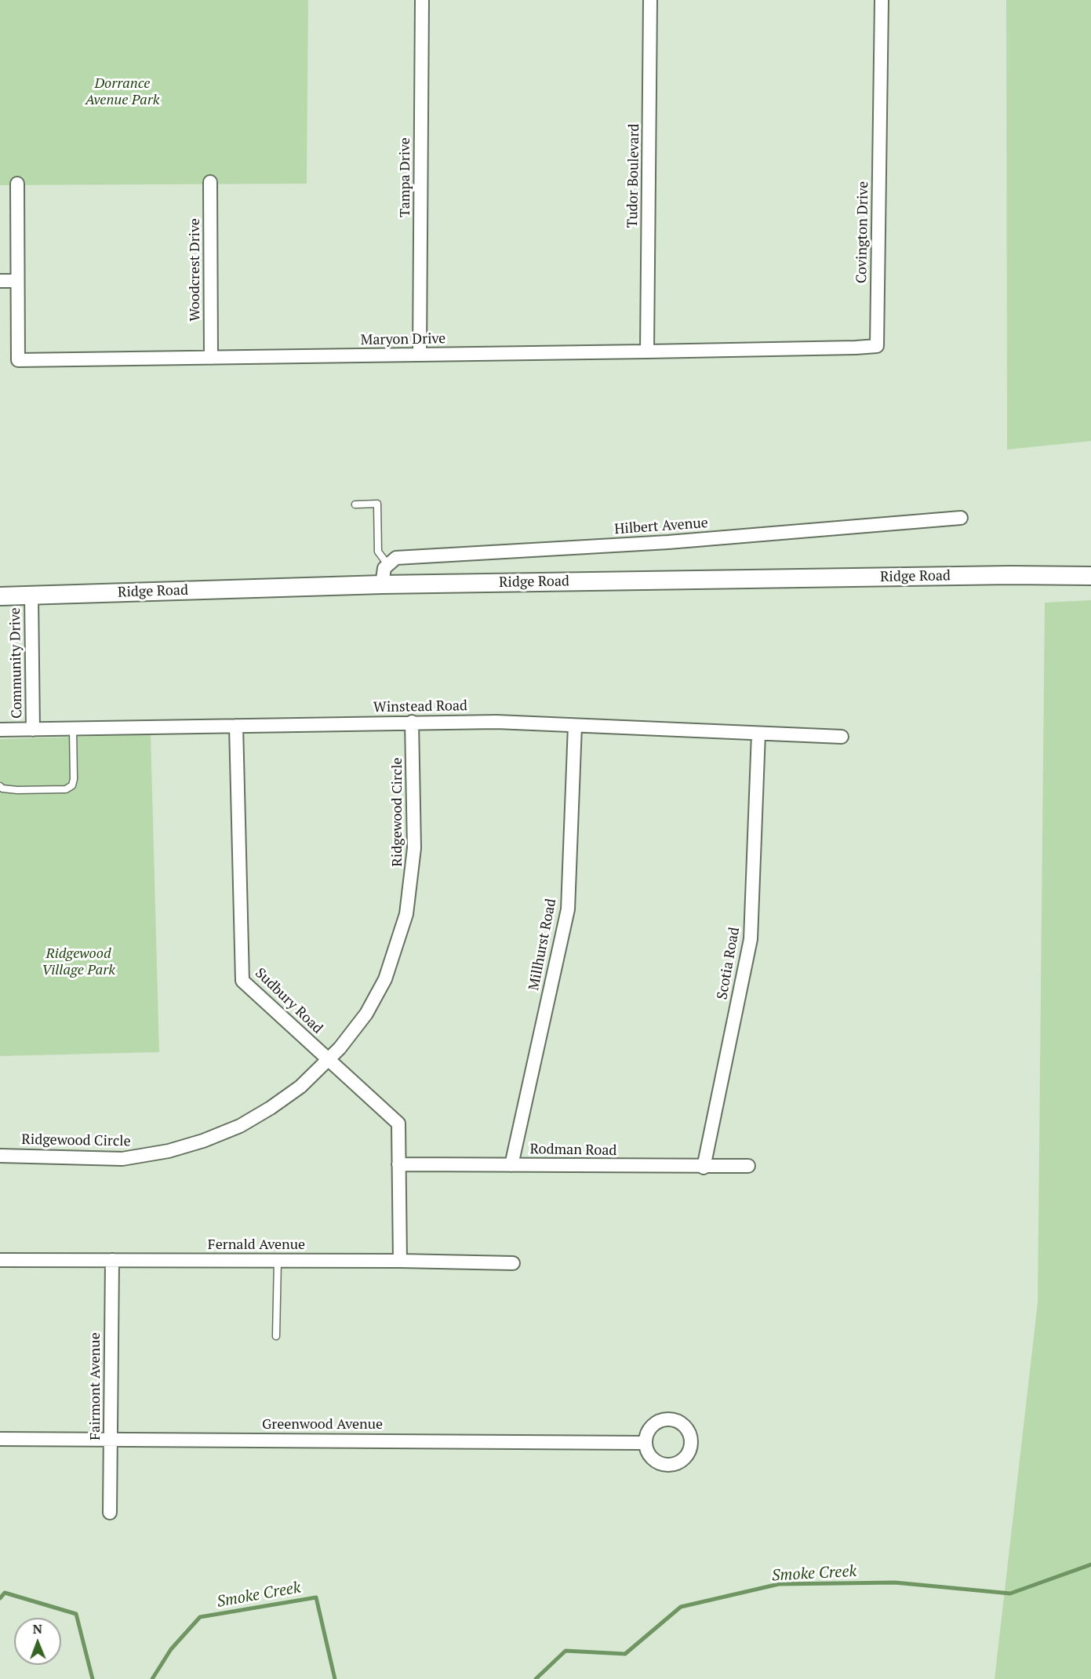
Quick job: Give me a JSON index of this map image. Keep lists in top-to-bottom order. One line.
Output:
{"streets":{"street":["Tudor Boulevard","Tampa Drive","Covington Drive","Woodcrest Drive","Maryon Drive","Hilbert Avenue","Ridge Road","Community Drive","Winstead Road","Ridgewood Circle","Millhurst Road","Scotia Road","Sudbury Road","Rodman Road","Fernald Avenue","Fairmont Avenue","Greenwood Avenue"]},"crossings":[["Tudor Boulevard","Maryon Drive"],["Tampa Drive","Maryon Drive"],["Covington Drive","Maryon Drive"],["Woodcrest Drive","Maryon Drive"],["Ridge Road","Community Drive"],["Community Drive","Winstead Road"],["Winstead Road","Ridgewood Circle"],["Winstead Road","Millhurst Road"],["Winstead Road","Scotia Road"],["Winstead Road","Sudbury Road"],["Ridgewood Circle","Sudbury Road"],["Millhurst Road","Rodman Road"],["Scotia Road","Rodman Road"],["Sudbury Road","Rodman Road"],["Sudbury Road","Fernald Avenue"],["Fernald Avenue","Fairmont Avenue"],["Fairmont Avenue","Greenwood Avenue"]],"water":["Smoke Creek"],"parks":["Dorrance Avenue Park","Ridgewood Village Park"],"north":"top"}
